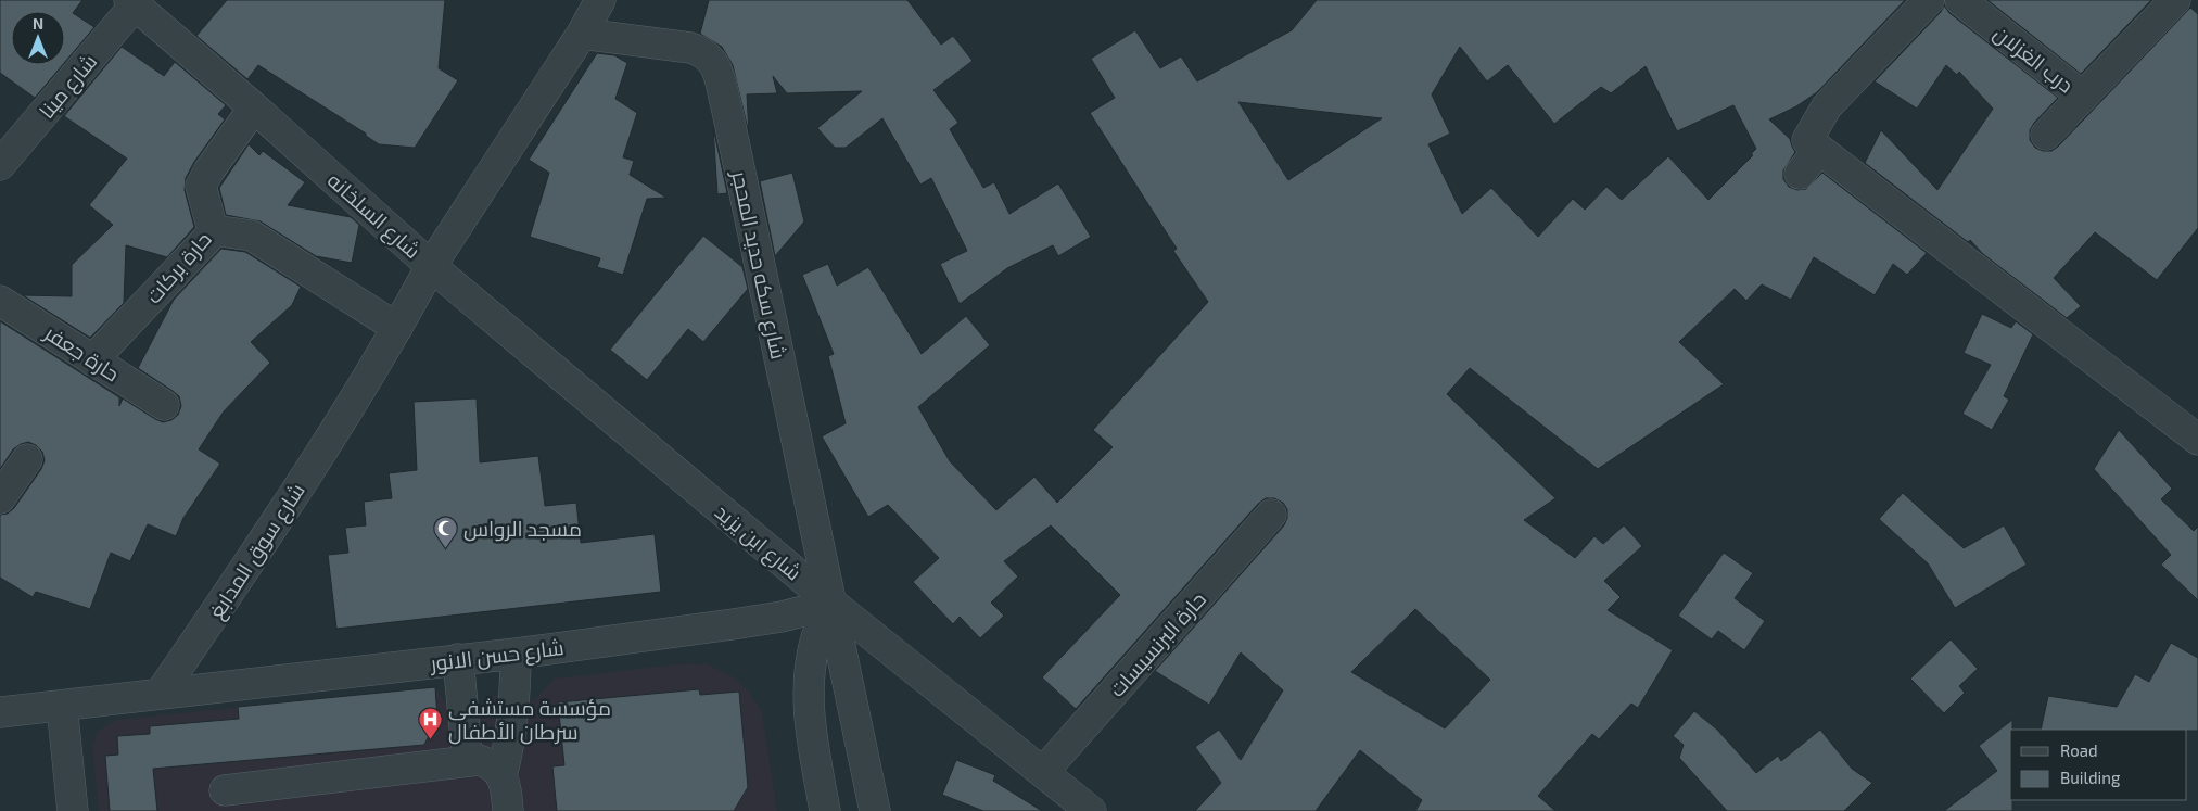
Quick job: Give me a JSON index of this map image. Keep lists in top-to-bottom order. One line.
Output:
{"streets":{"street":["درب الغزلان","شارع مينا","شارع السلخانه","شارع سكه حديد المحجر","حارة بركات","حارة جعفر","شارع ابن يزيد","شارع سوق المدابغ","حارة البرنسيسات","شارع حسن الانور"]},"crossings":[["شارع مينا","شارع السلخانه"],["شارع السلخانه","شارع سكه حديد المحجر"],["شارع السلخانه","حارة بركات"],["شارع السلخانه","شارع ابن يزيد"],["شارع السلخانه","شارع سوق المدابغ"],["شارع سكه حديد المحجر","شارع ابن يزيد"],["شارع سكه حديد المحجر","شارع حسن الانور"],["حارة بركات","حارة جعفر"],["شارع ابن يزيد","شارع سوق المدابغ"],["شارع ابن يزيد","حارة البرنسيسات"],["شارع ابن يزيد","شارع حسن الانور"],["شارع سوق المدابغ","شارع حسن الانور"]],"places":{"mosque":["مسجد الرواس"],"hospital":["مؤسسة مستشفى سرطان الأطفال"]},"legend":["Road","Building"],"north":"top"}
